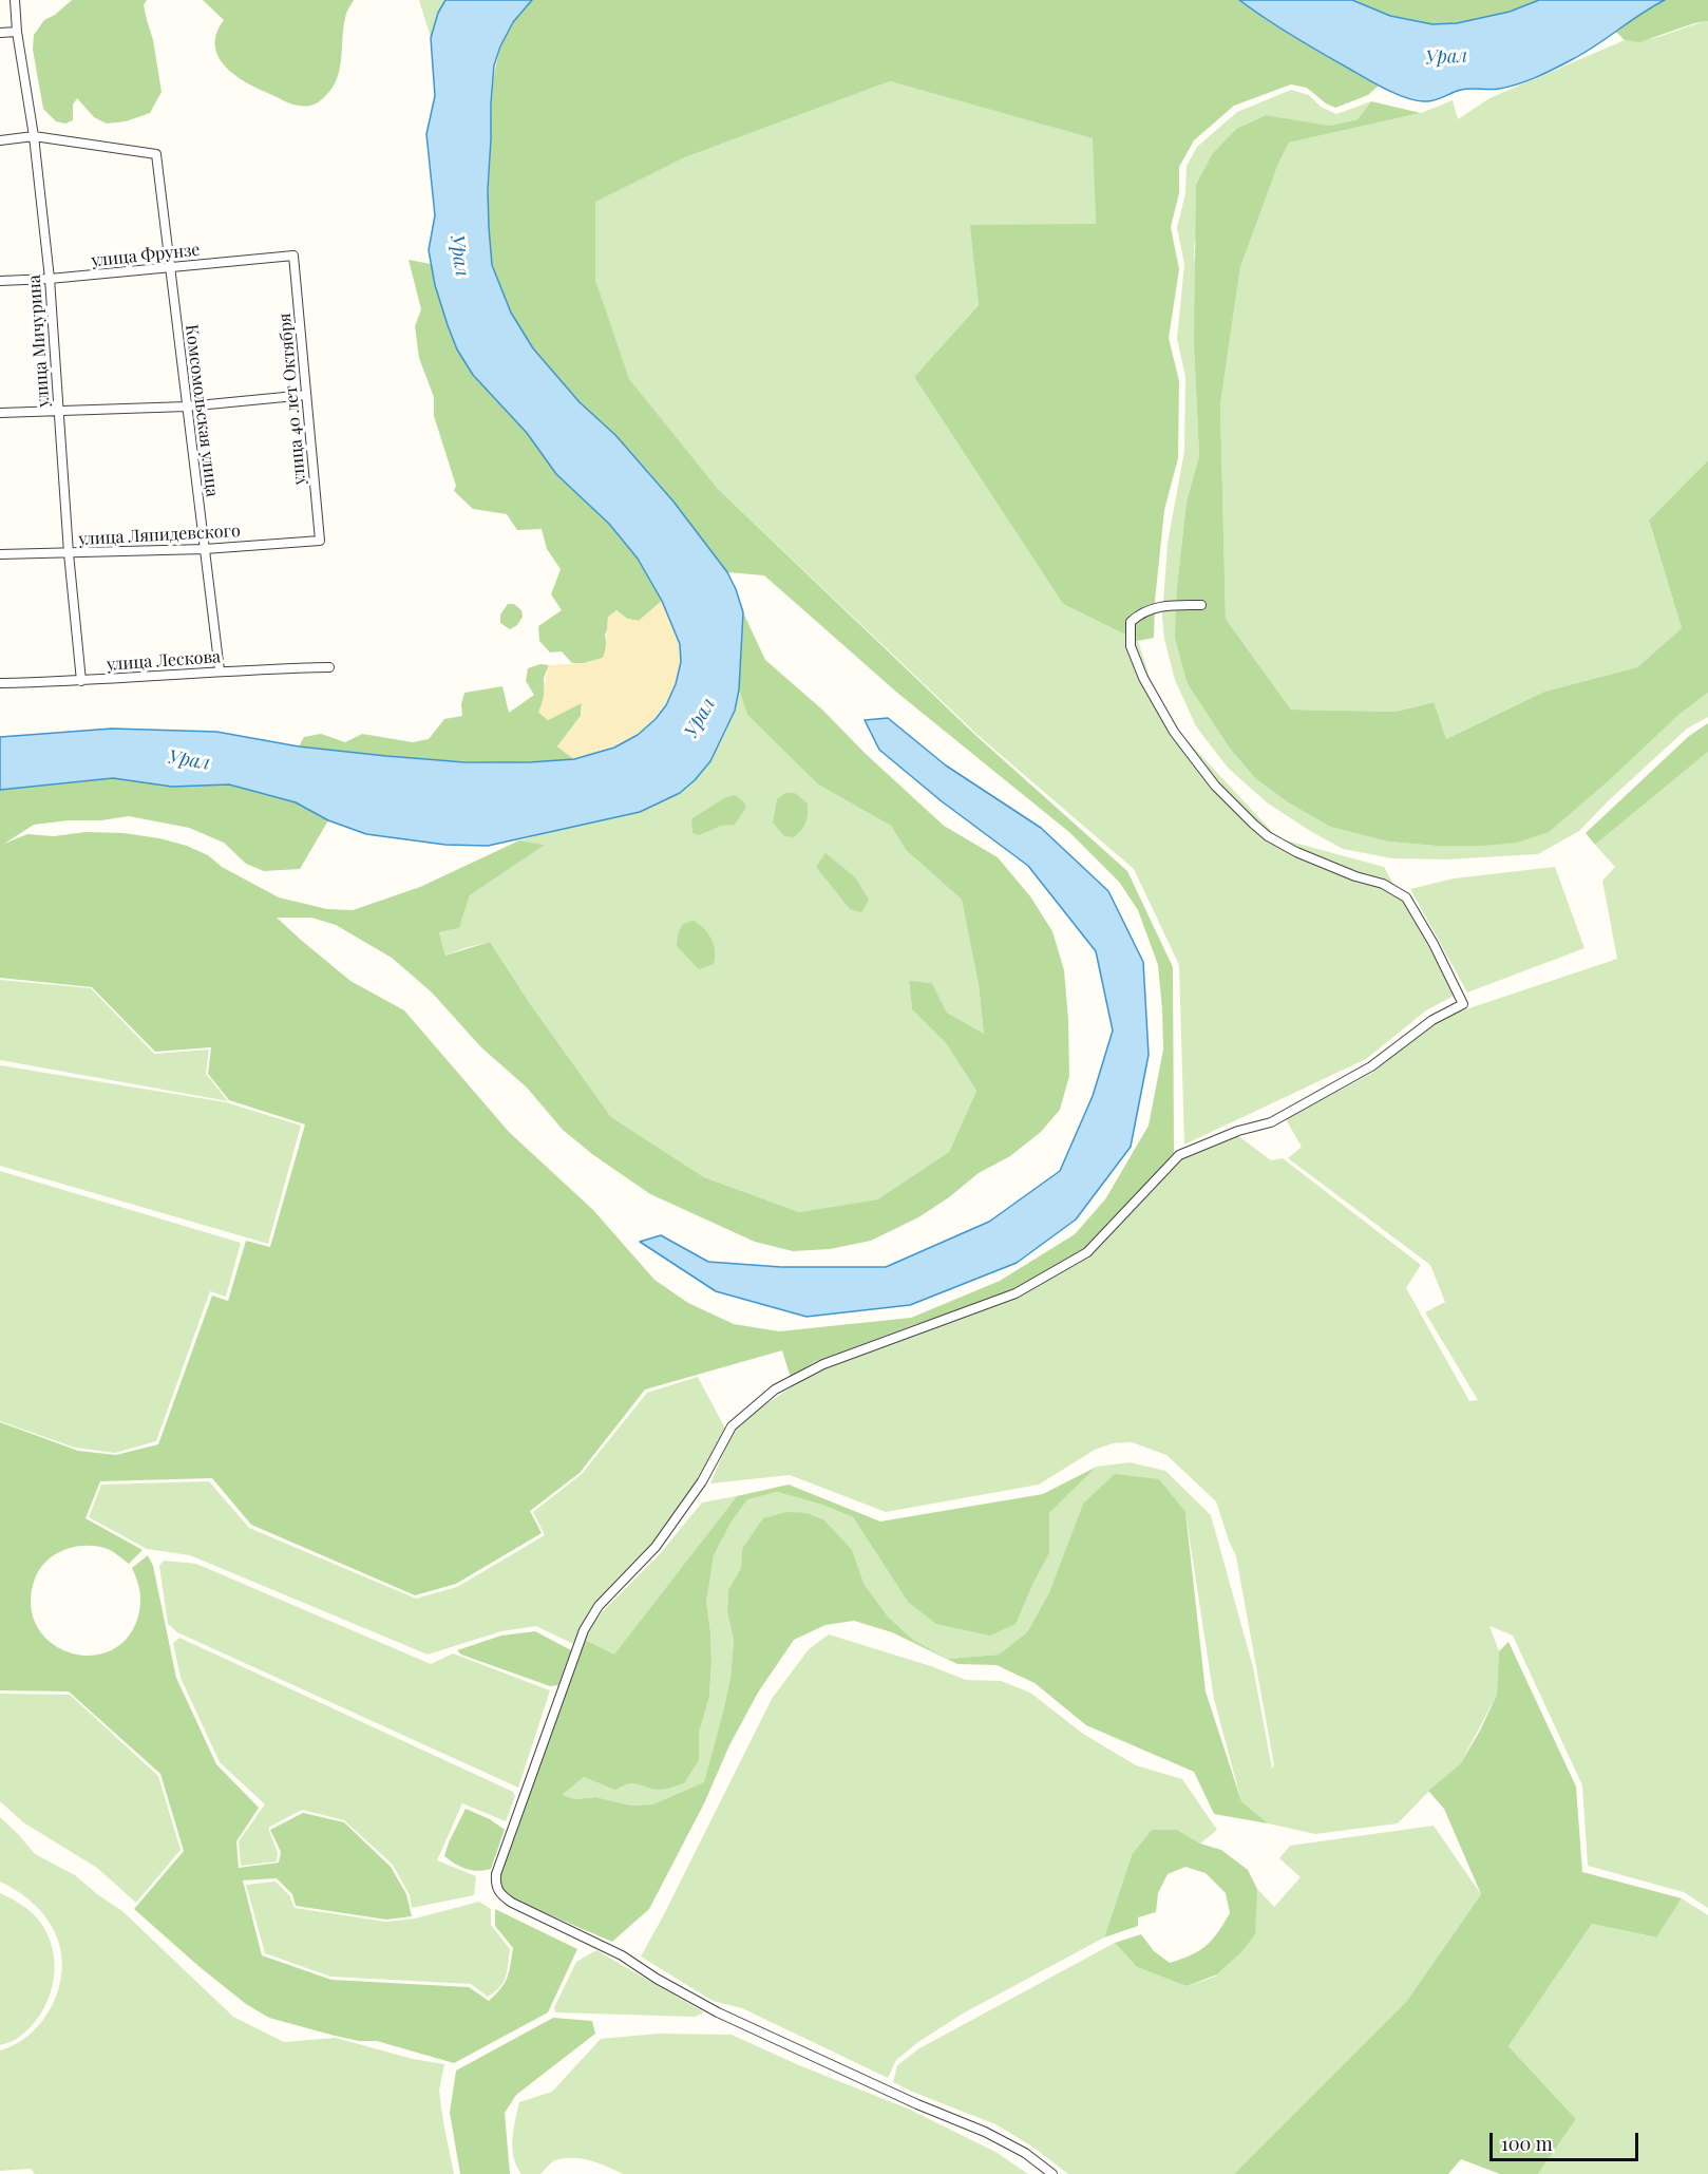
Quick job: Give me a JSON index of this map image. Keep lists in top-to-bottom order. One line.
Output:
{"streets":{"street":["улица Фрунзе","улица Мичурина","улица 40 лет Октября","Комсомольская улица","улица Ляпидевского","улица Лескова"]},"crossings":[["улица Фрунзе","улица Мичурина"],["улица Фрунзе","улица 40 лет Октября"],["улица Фрунзе","Комсомольская улица"],["улица Мичурина","Комсомольская улица"],["улица Мичурина","улица Ляпидевского"],["улица Мичурина","улица Лескова"],["улица 40 лет Октября","улица Ляпидевского"],["Комсомольская улица","улица Ляпидевского"],["Комсомольская улица","улица Лескова"]],"water":["Урал"],"scale_bar":"100 m"}
